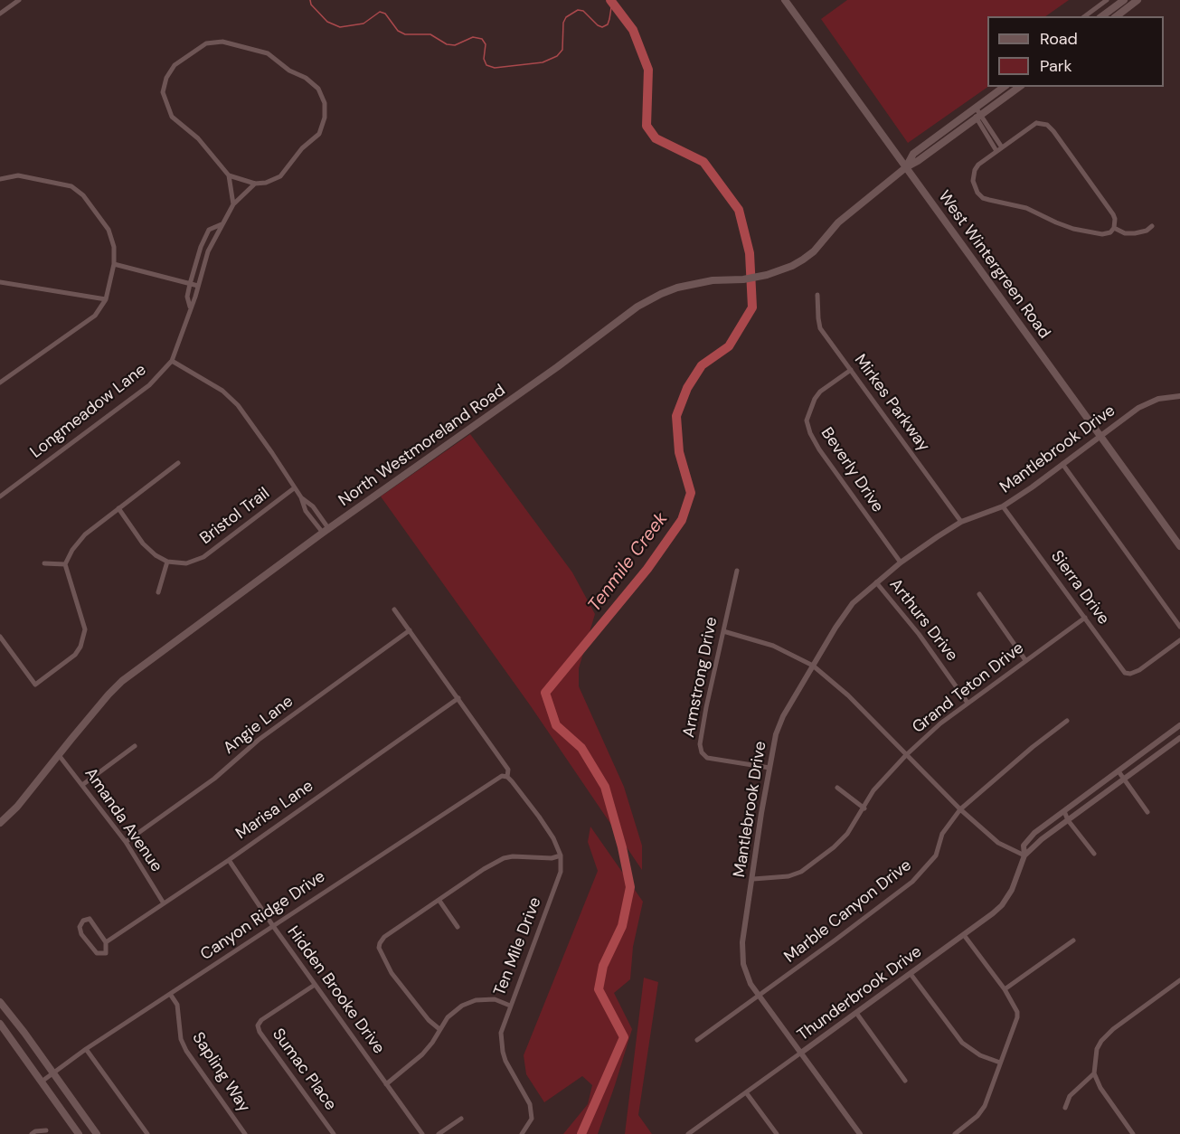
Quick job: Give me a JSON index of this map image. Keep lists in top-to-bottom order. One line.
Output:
{"streets":{"main road":["West Wintergreen Road","North Westmoreland Road"],"street":["Mirkes Parkway","Longmeadow Lane","Mantlebrook Drive","Beverly Drive","Bristol Trail","Sierra Drive","Arthurs Drive","Armstrong Drive","Grand Teton Drive","Angie Lane","Marisa Lane","Amanda Avenue","Marble Canyon Drive","Canyon Ridge Drive","Ten Mile Drive","Hidden Brooke Drive","Thunderbrook Drive","Sumac Place","Sapling Way"]},"crossings":[["West Wintergreen Road","North Westmoreland Road"],["West Wintergreen Road","Mantlebrook Drive"],["Mirkes Parkway","Mantlebrook Drive"],["Mirkes Parkway","Beverly Drive"],["North Westmoreland Road","Amanda Avenue"],["Mantlebrook Drive","Beverly Drive"],["Mantlebrook Drive","Sierra Drive"],["Mantlebrook Drive","Arthurs Drive"],["Mantlebrook Drive","Armstrong Drive"],["Mantlebrook Drive","Grand Teton Drive"],["Mantlebrook Drive","Marble Canyon Drive"],["Mantlebrook Drive","Thunderbrook Drive"],["Sierra Drive","Grand Teton Drive"],["Arthurs Drive","Grand Teton Drive"],["Angie Lane","Amanda Avenue"],["Marisa Lane","Amanda Avenue"],["Marisa Lane","Hidden Brooke Drive"],["Canyon Ridge Drive","Hidden Brooke Drive"],["Canyon Ridge Drive","Sapling Way"],["Hidden Brooke Drive","Sumac Place"]],"water":["Tenmile Creek"],"legend":["Road","Park"]}
